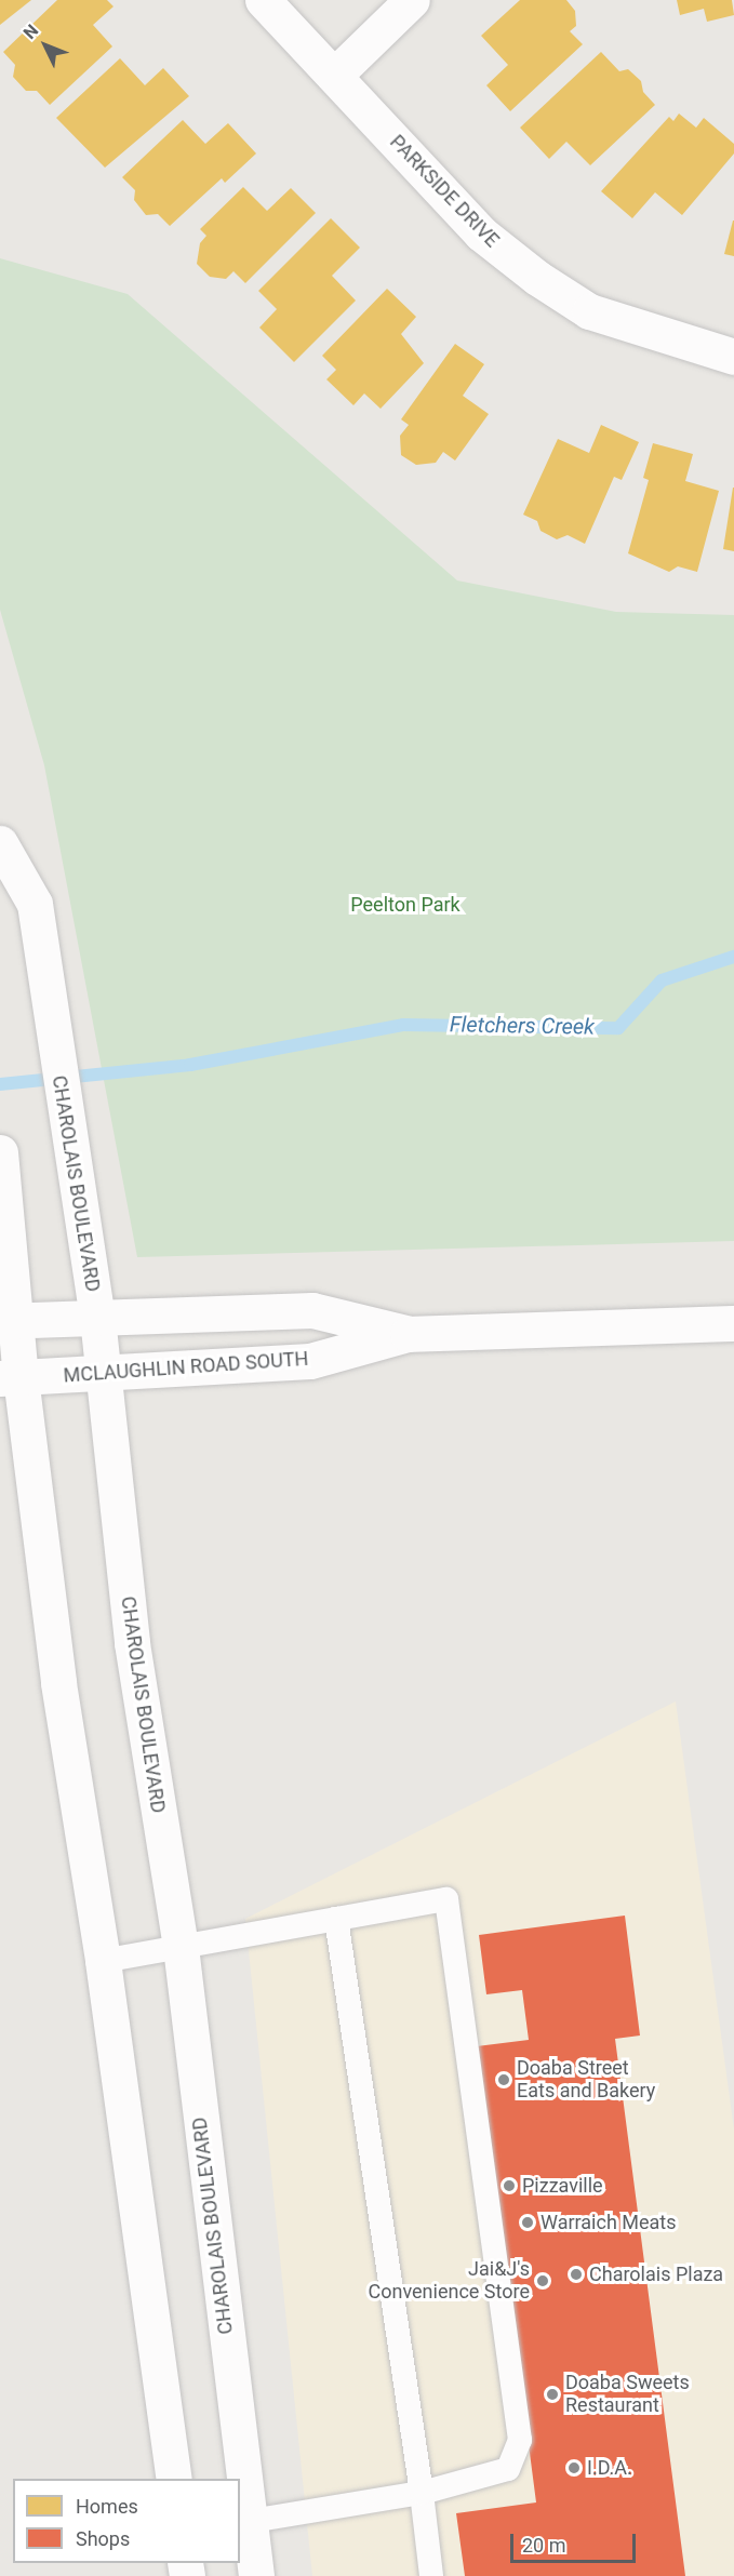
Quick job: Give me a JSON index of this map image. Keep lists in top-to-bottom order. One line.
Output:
{"streets":{"street":["PARKSIDE DRIVE","CHAROLAIS BOULEVARD","MCLAUGHLIN ROAD SOUTH"]},"crossings":[["CHAROLAIS BOULEVARD","MCLAUGHLIN ROAD SOUTH"]],"water":["Fletchers Creek"],"parks":["Peelton Park"],"places":["Doaba Street Eats and Bakery","Pizzaville","Warraich Meats","Charolais Plaza","Jai&J's Convenience Store","Doaba Sweets Restaurant","I.D.A."],"legend":["Homes","Shops"],"scale_bar":"20 m","north":"top left"}
